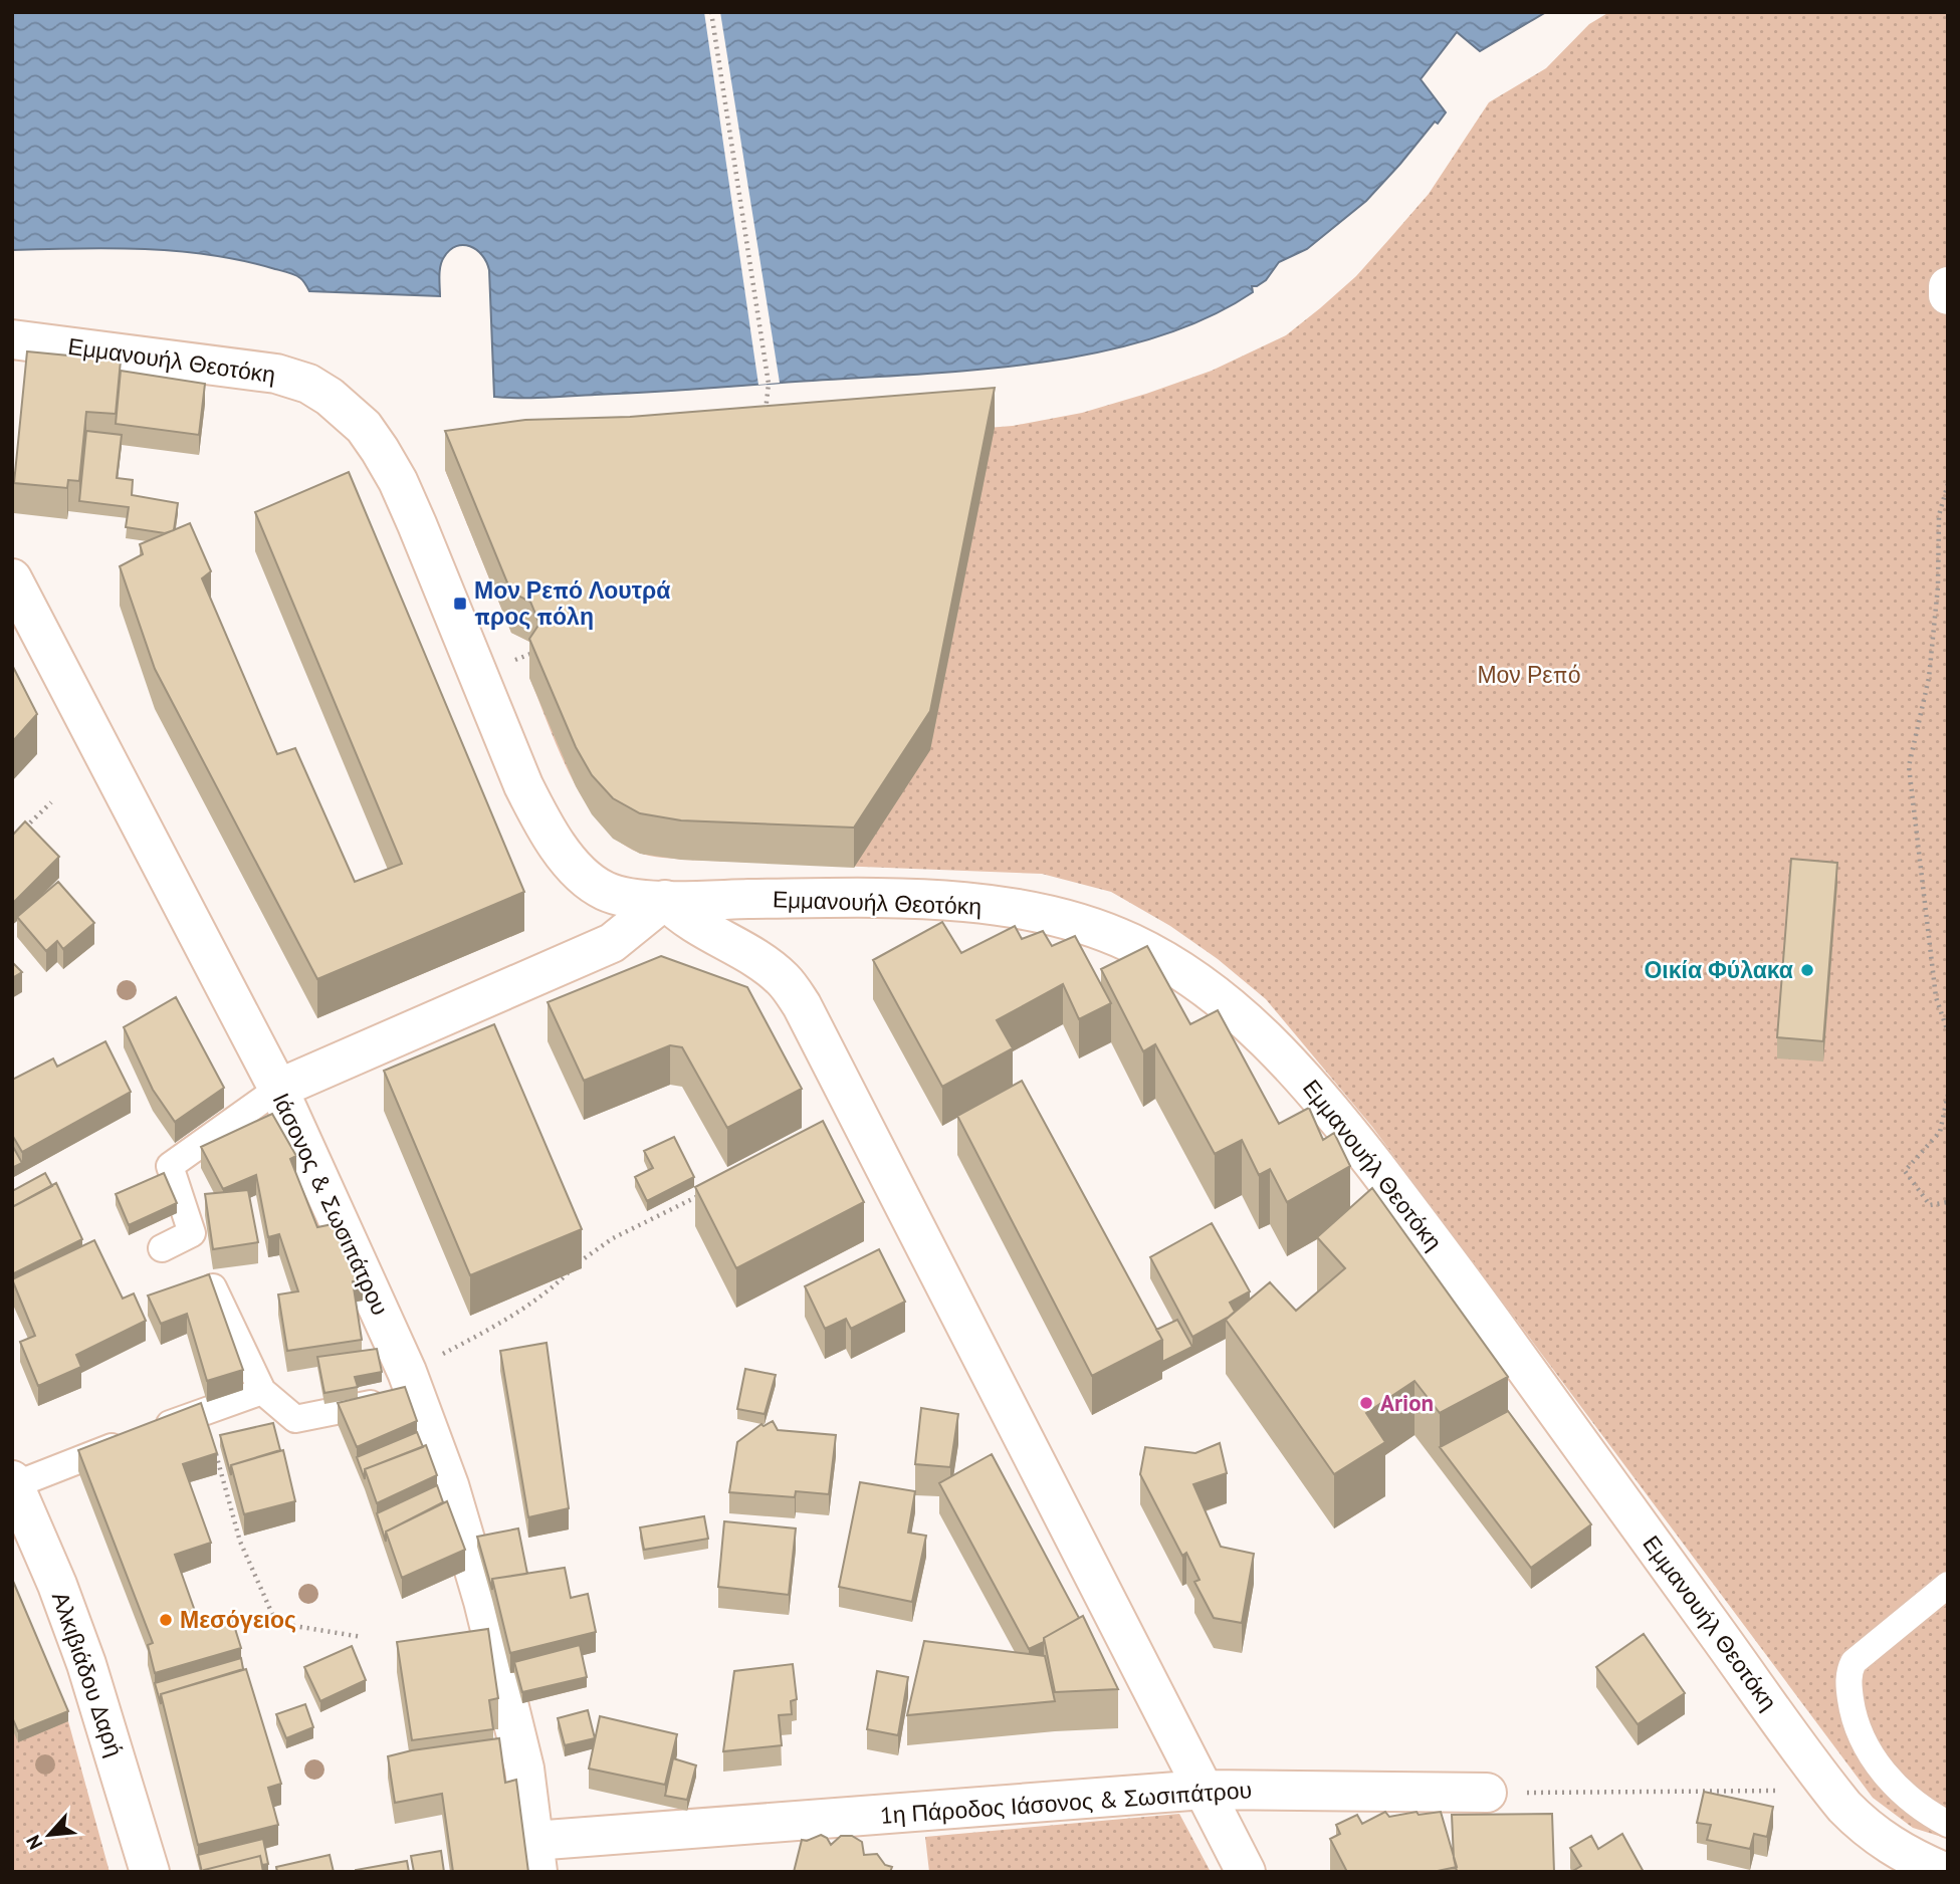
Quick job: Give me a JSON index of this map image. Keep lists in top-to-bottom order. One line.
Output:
{"streets":{"street":["Εμμανουήλ Θεοτόκη","Ιάσονος & Σωσιπάτρου","Αλκιβιάδου Δαρή","1η Πάροδος Ιάσονος & Σωσιπάτρου"]},"crossings":[["Ιάσονος & Σωσιπάτρου","1η Πάροδος Ιάσονος & Σωσιπάτρου"]],"parks":["Μον Ρεπό"],"places":{"transit":["Μον Ρεπό Λουτρά προς πόλη"],"other":["Οικία Φύλακα","Arion","Μεσόγειος"]},"north":"bottom left"}
